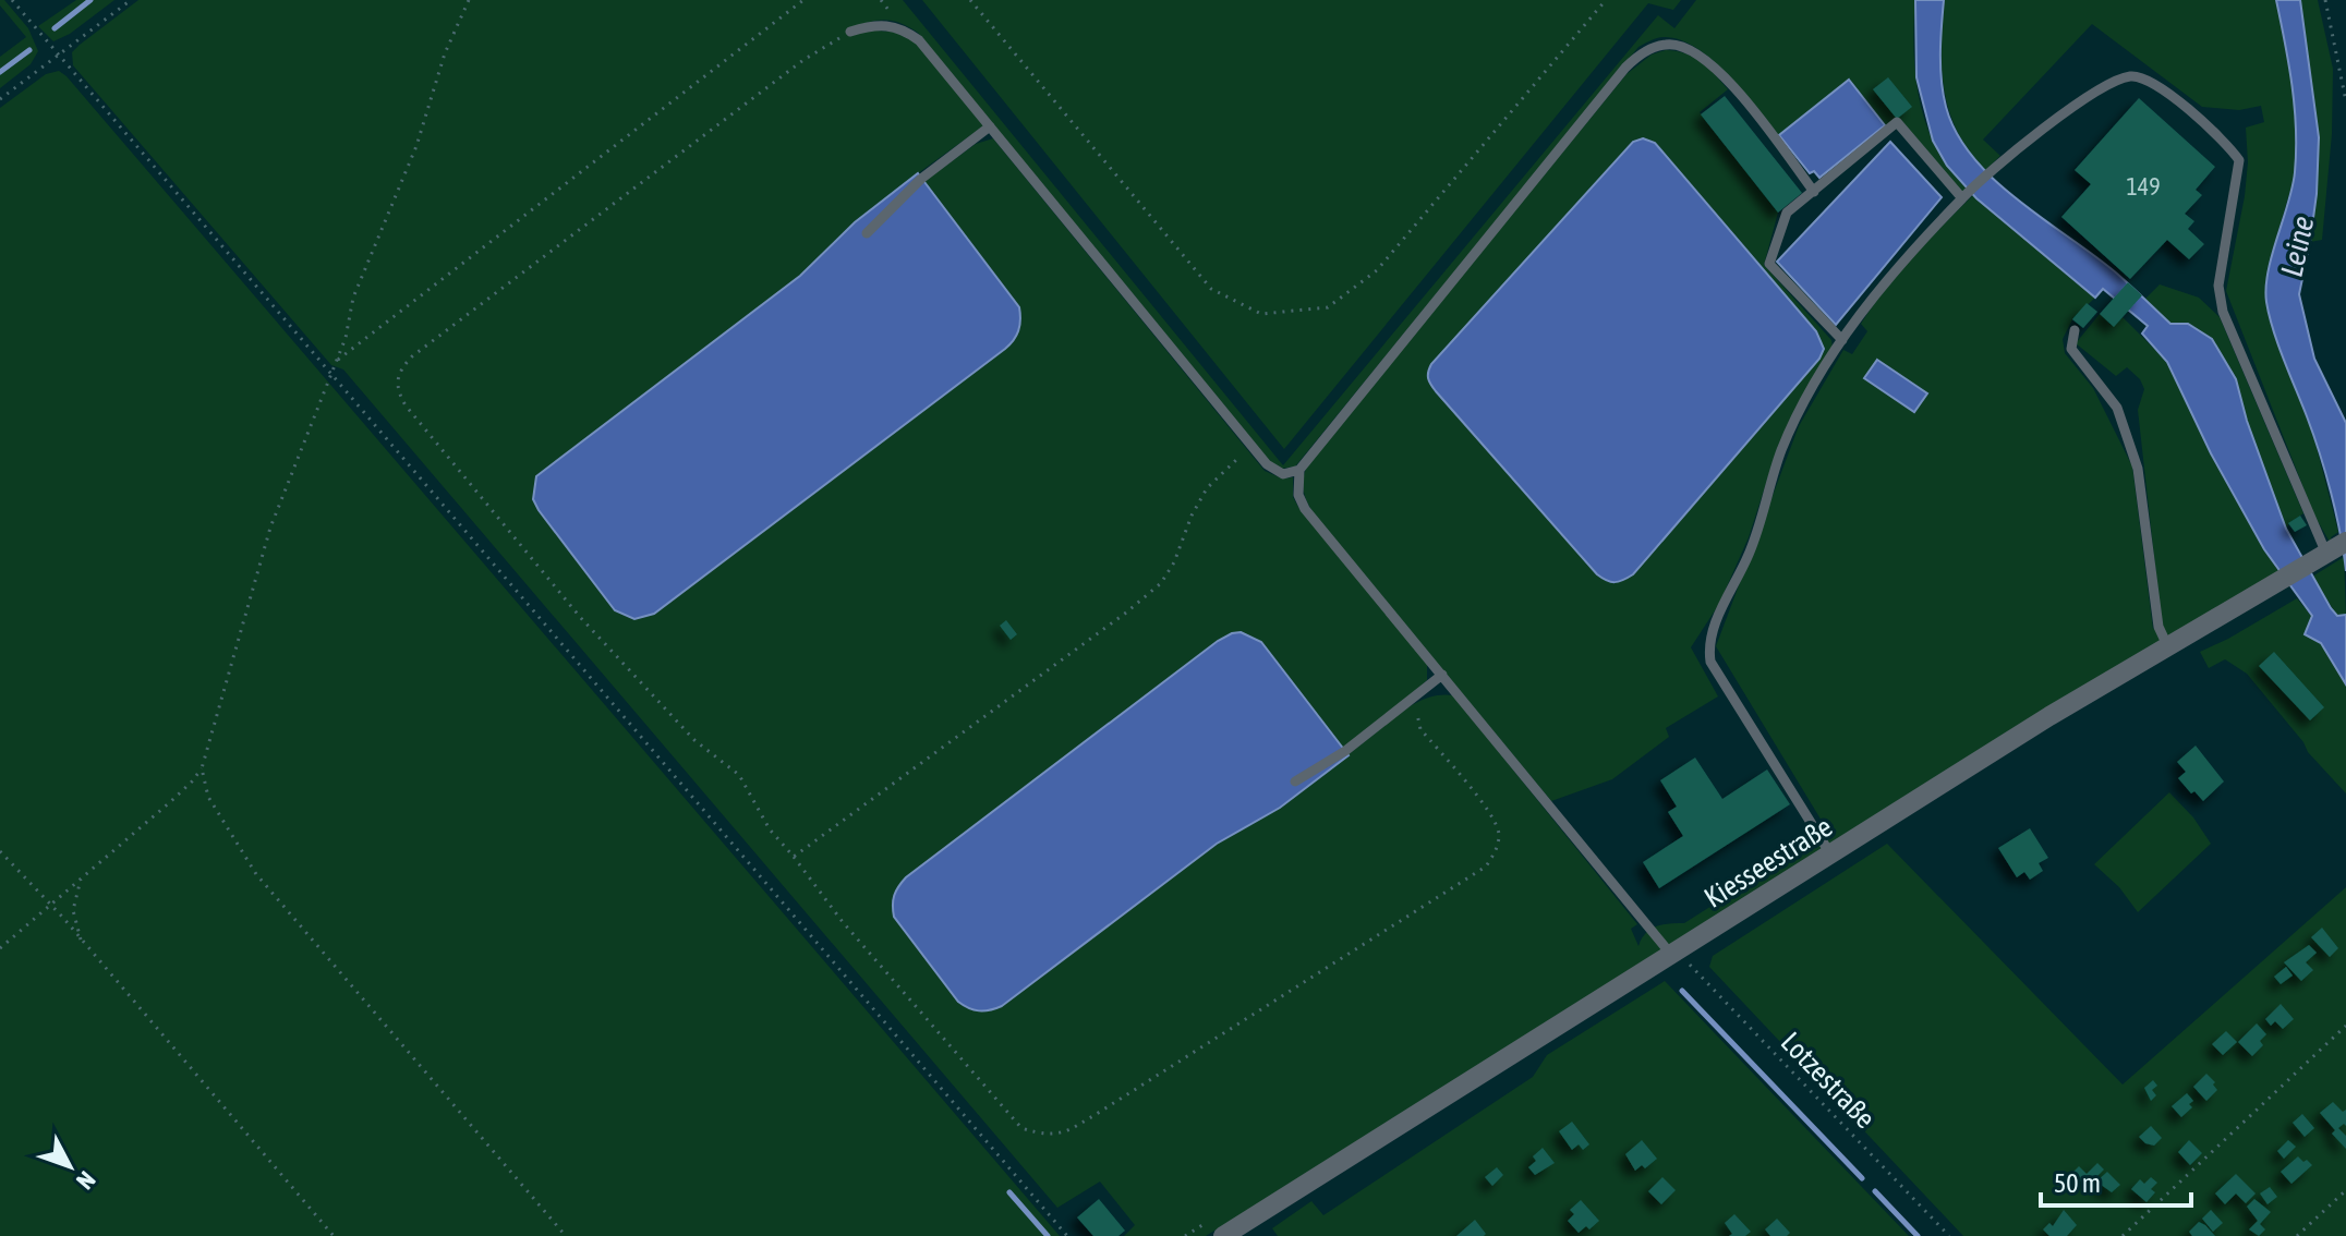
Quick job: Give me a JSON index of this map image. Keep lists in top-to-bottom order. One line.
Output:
{"streets":{"street":["Kiesseestraße"],"path":["Lotzestraße"]},"crossings":[["Kiesseestraße","Lotzestraße"]],"water":["Leine"],"house_numbers":["149"],"scale_bar":"50 m","north":"bottom right"}
